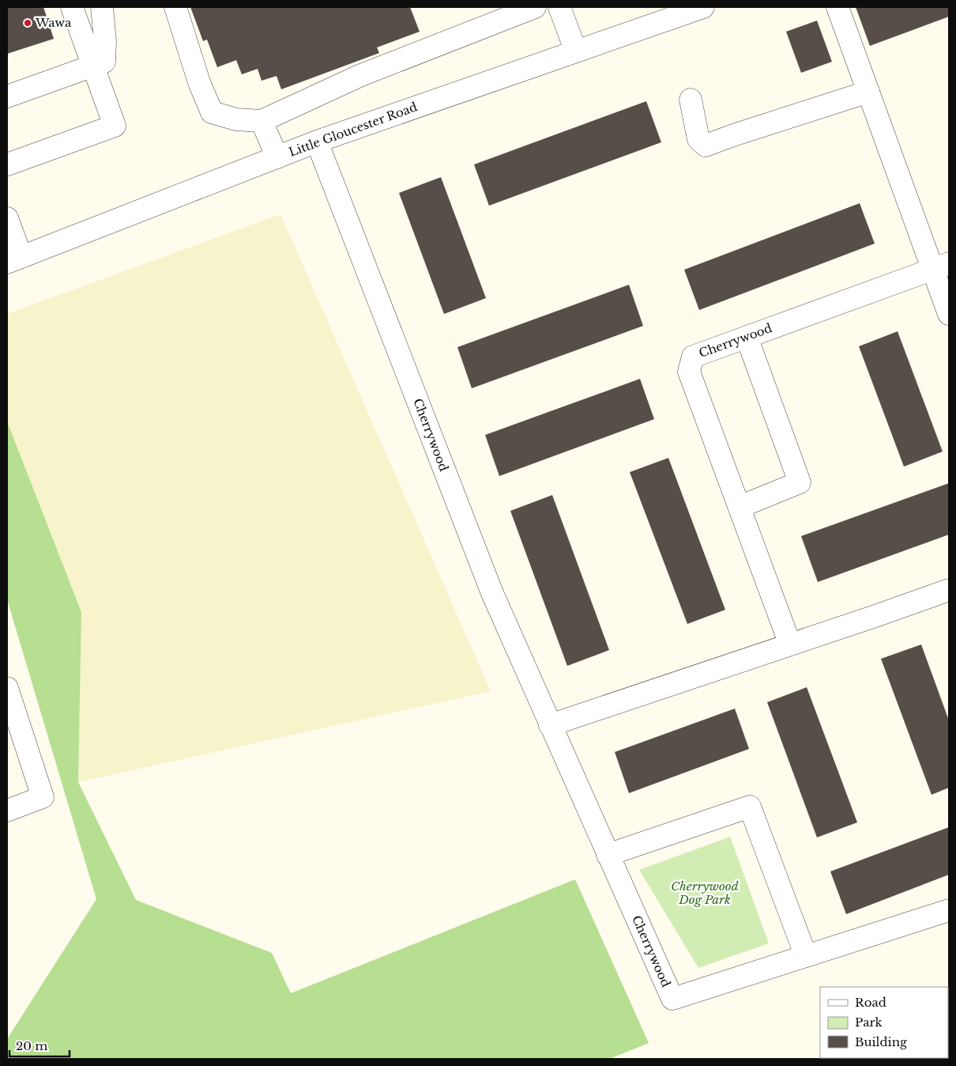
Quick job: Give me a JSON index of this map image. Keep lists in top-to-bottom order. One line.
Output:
{"streets":{"street":["Little Gloucester Road","Cherrywood"]},"crossings":[["Little Gloucester Road","Cherrywood"]],"parks":["Cherrywood Dog Park"],"places":["Wawa"],"legend":["Road","Park","Building"],"scale_bar":"20 m"}
